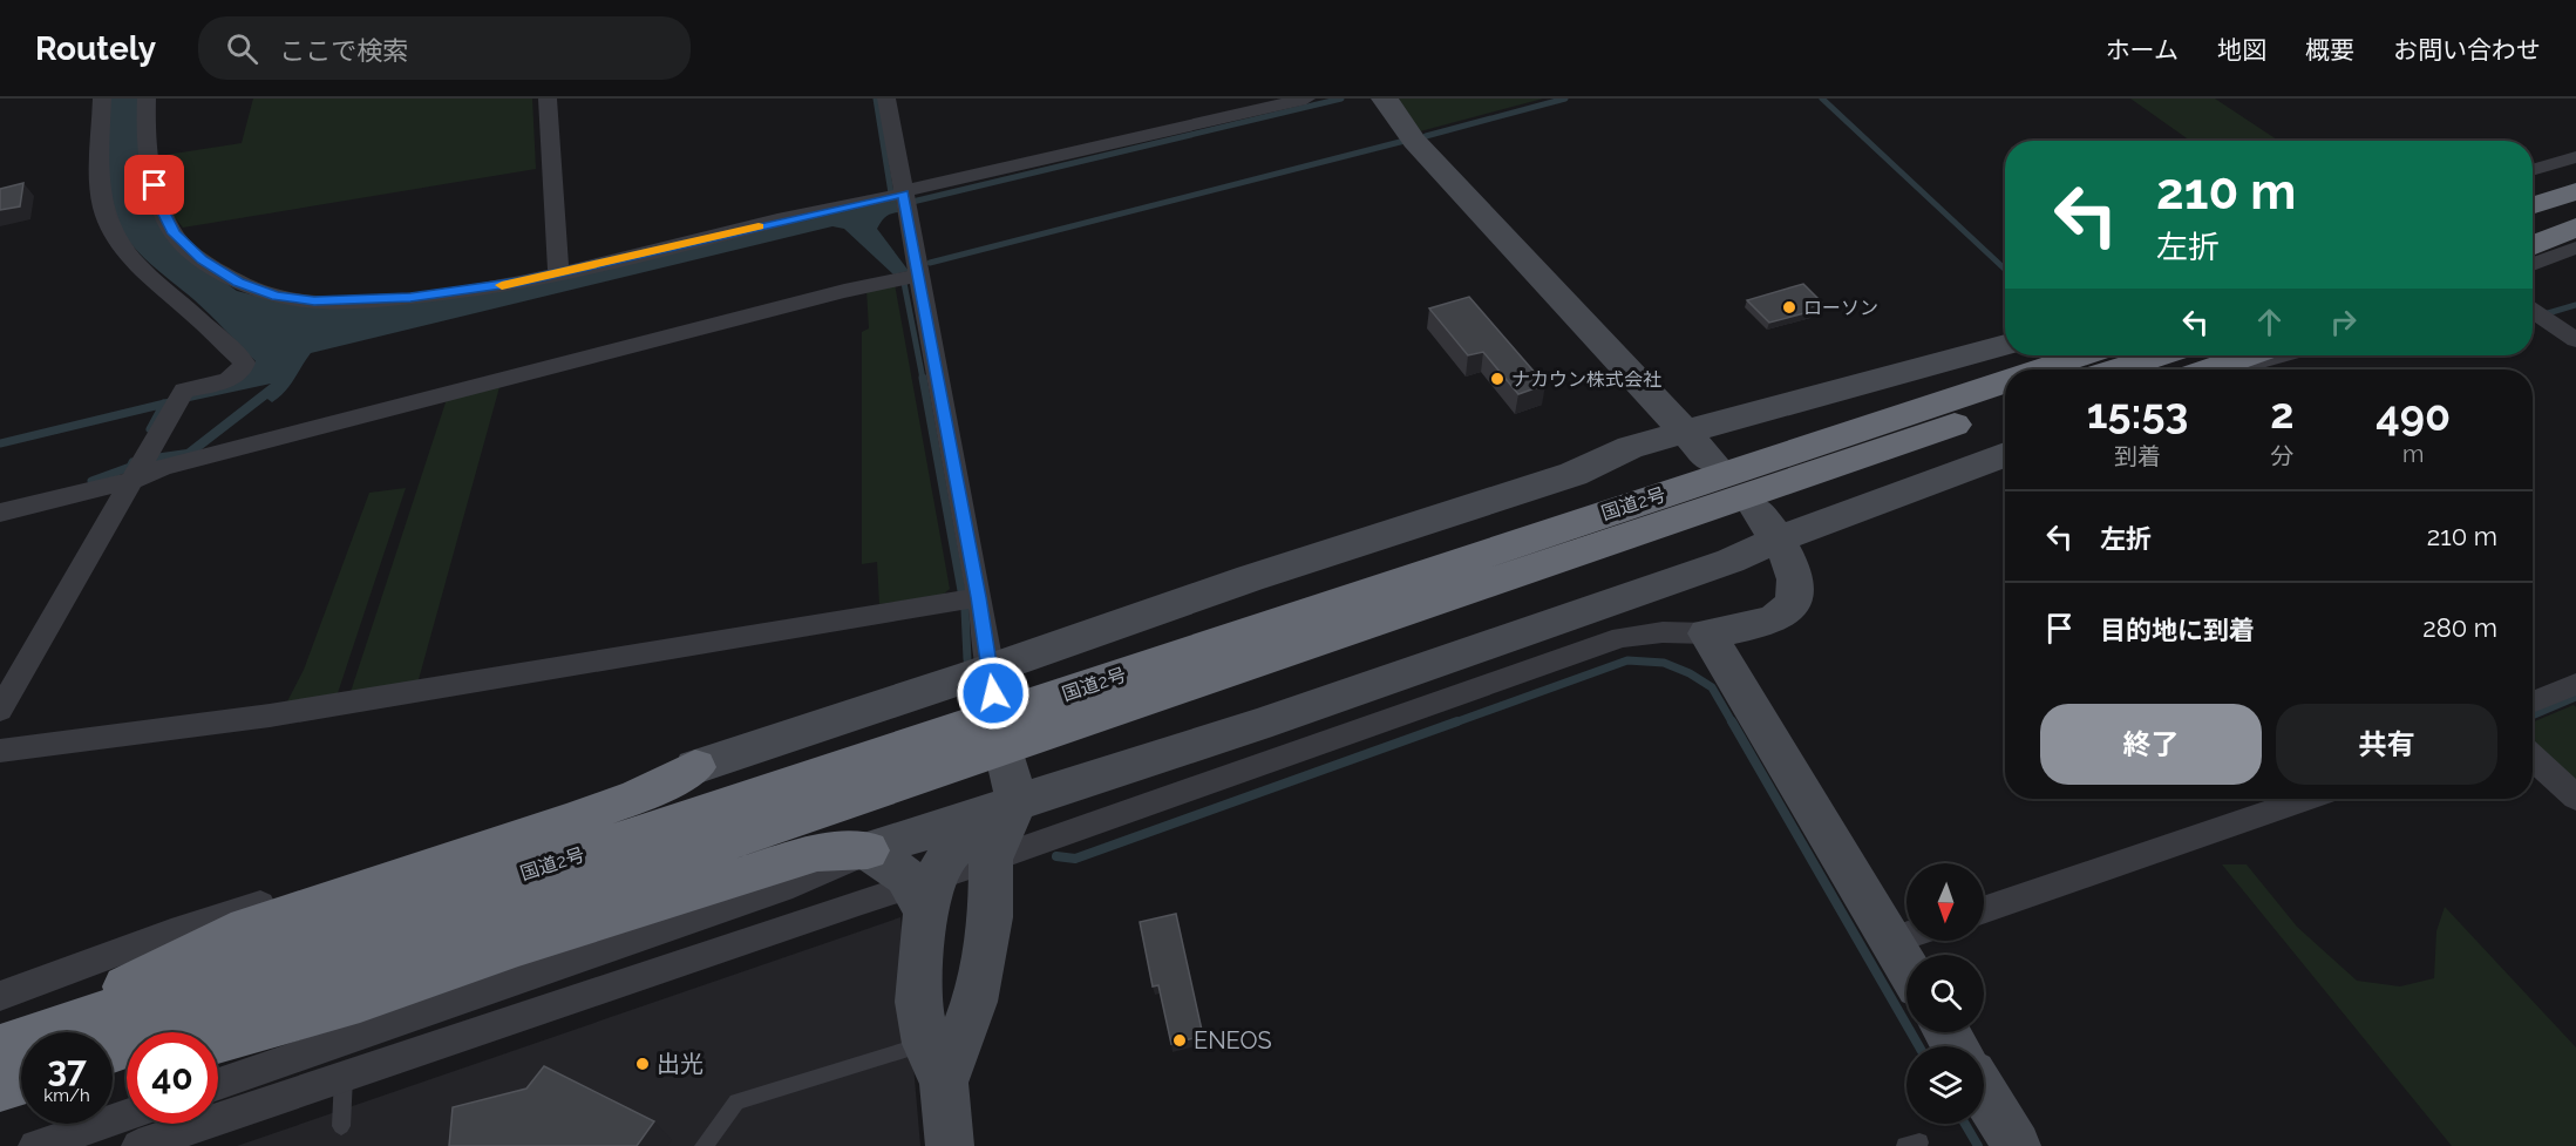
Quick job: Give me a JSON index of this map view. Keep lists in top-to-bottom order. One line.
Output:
{"streets":{"highway":["国道2号"]},"places":["ローソン","ナカウン株式会社","ENEOS","出光"],"north":"bottom","page":{"header":"Routely","search":"ここで検索","nav":["ホーム","地図","概要","お問い合わせ"],"turn":["210 m","左折"],"eta":["15:53","到着","2","分","490","m"],"list":[{"name":"左折","value":"210 m"},{"name":"目的地に到着","value":"280 m"}],"buttons":["終了","共有"],"speed":"37 km/h","limit":"40"}}
